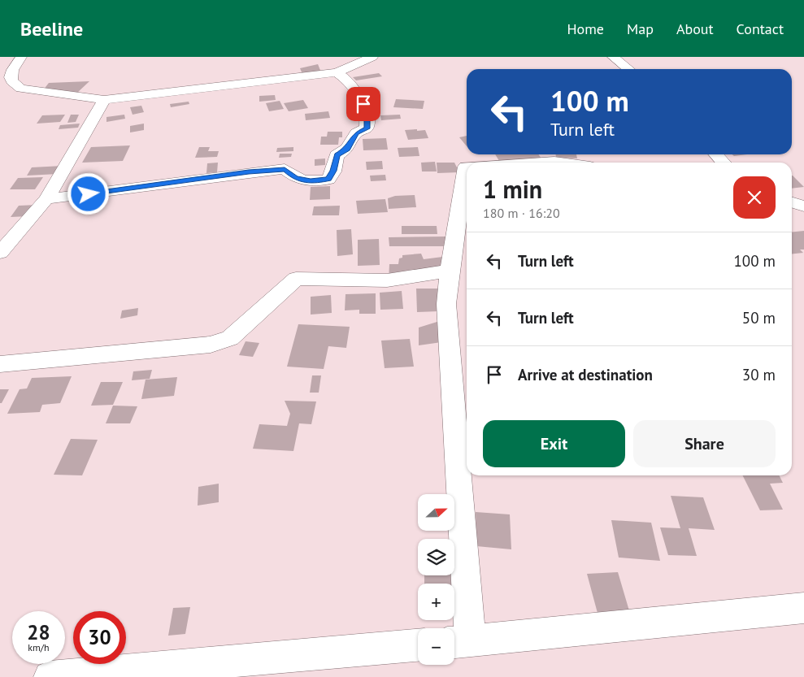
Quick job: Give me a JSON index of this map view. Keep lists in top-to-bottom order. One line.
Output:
{"north":"right","page":{"header":"Beeline","nav":["Home","Map","About","Contact"],"turn":["100 m","Turn left"],"heading":["1 min","180 m · 16:20"],"list":[{"name":"Turn left","value":"100 m"},{"name":"Turn left","value":"50 m"},{"name":"Arrive at destination","value":"30 m"}],"buttons":["Exit","Share"],"map_buttons":["+","−"],"speed":"28 km/h","limit":"30"}}
